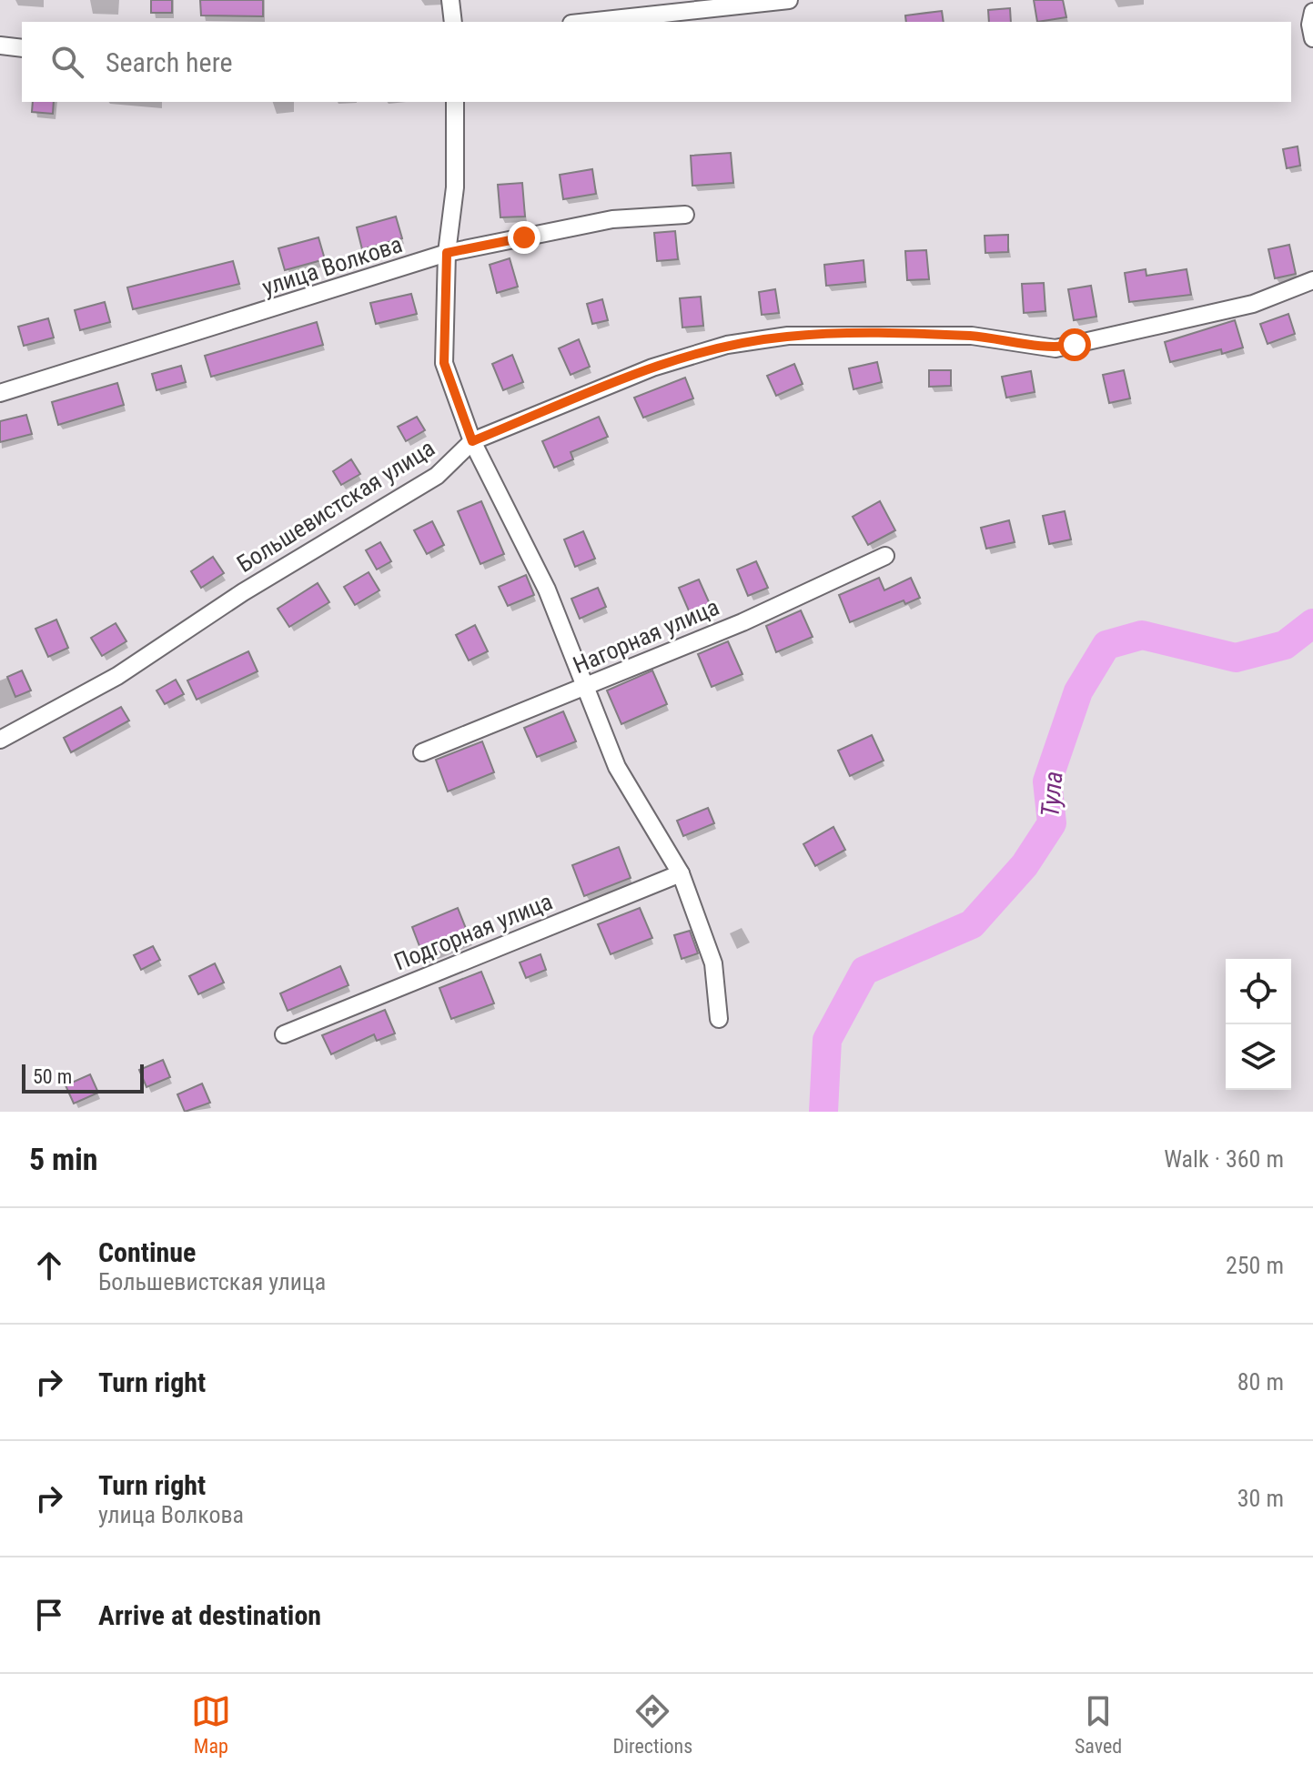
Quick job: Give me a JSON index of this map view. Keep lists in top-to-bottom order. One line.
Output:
{"streets":{"street":["улица Волкова","Большевистская улица","Нагорная улица","Подгорная улица"]},"water":["Тула"],"scale_bar":"50 m","page":{"search":"Search here","scale":"50 m","heading":["5 min","Walk · 360 m"],"list":[["Continue","Большевистская улица","250 m"],["Turn right","80 m"],["Turn right","улица Волкова","30 m"],"Arrive at destination"],"nav":["Map","Directions","Saved"]}}
